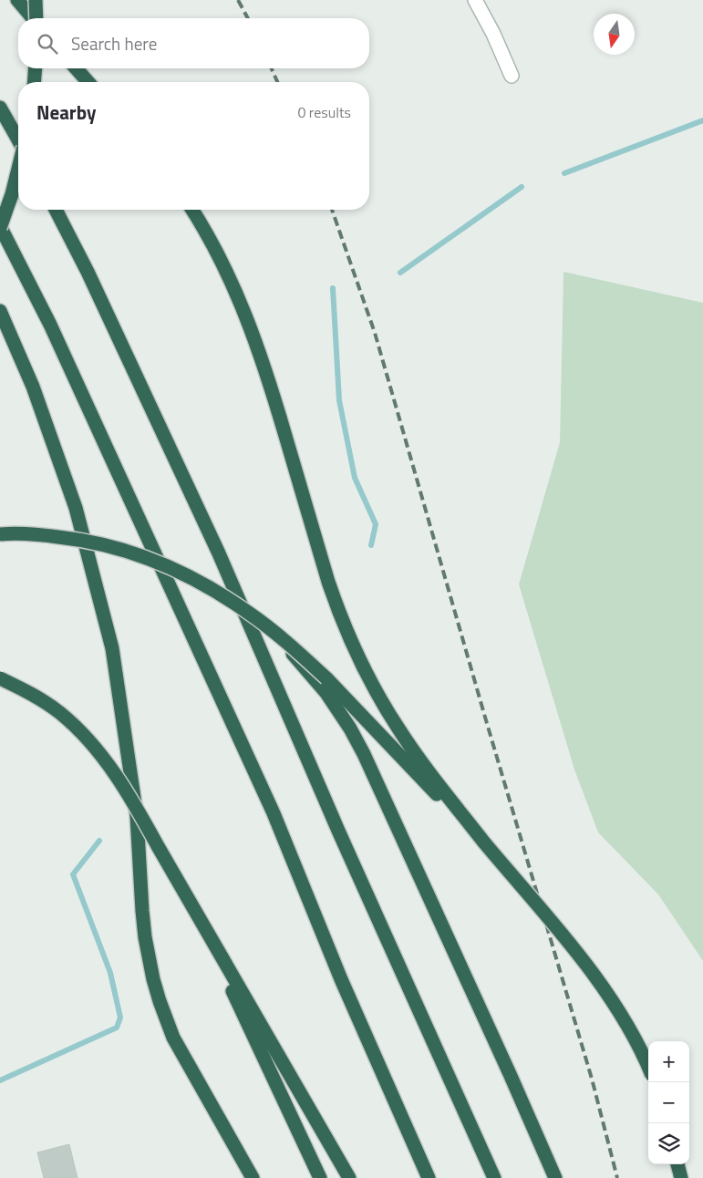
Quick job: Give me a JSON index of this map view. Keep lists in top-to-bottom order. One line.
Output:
{"north":"bottom","page":{"search":"Search here","heading":["Nearby","0 results"],"map_buttons":["+","−"]}}
